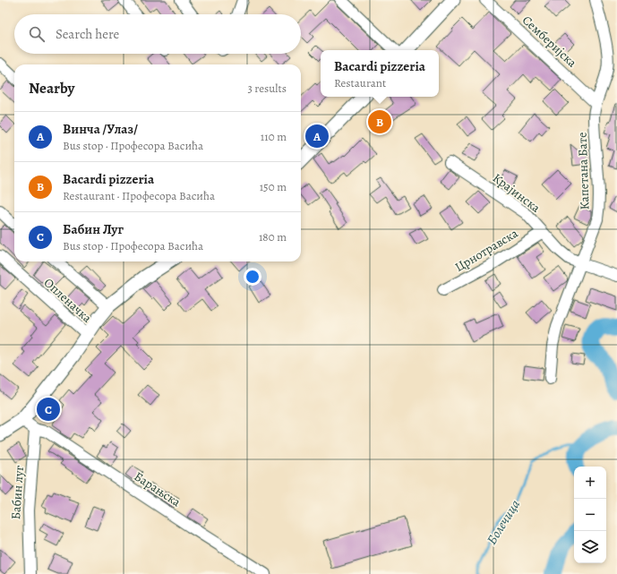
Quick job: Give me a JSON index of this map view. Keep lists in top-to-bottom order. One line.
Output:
{"streets":{"street":["Семберијска","Капетана Бате","Крајинска","Црнотравска","Опленачка","Барањска","Бабин луг"]},"crossings":[["Семберијска","Капетана Бате"],["Капетана Бате","Крајинска"],["Крајинска","Црнотравска"],["Барањска","Бабин луг"]],"water":["Болечица"],"page":{"search":"Search here","popup":["Bacardi pizzeria","Restaurant"],"heading":["Nearby","3 results"],"pins":["B","A","C"],"list":[{"mark":"A","name":"Винча /Улаз/","note":"Bus stop · Професора Васића","value":"110 m"},{"mark":"B","name":"Bacardi pizzeria","note":"Restaurant · Професора Васића","value":"150 m"},{"mark":"C","name":"Бабин Луг","note":"Bus stop · Професора Васића","value":"180 m"}],"map_buttons":["+","−"]}}
